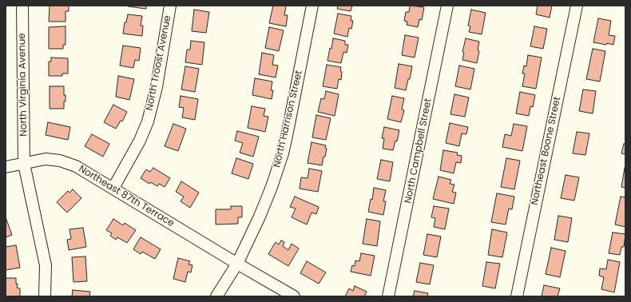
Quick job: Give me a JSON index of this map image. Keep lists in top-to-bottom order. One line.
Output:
{"streets":{"street":["North Troost Avenue","North Virginia Avenue","North Harrison Street","North Campbell Street","Northeast Boone Street","Northeast 87th Terrace"]},"crossings":[["North Troost Avenue","Northeast 87th Terrace"],["North Virginia Avenue","Northeast 87th Terrace"],["North Harrison Street","Northeast 87th Terrace"]]}
